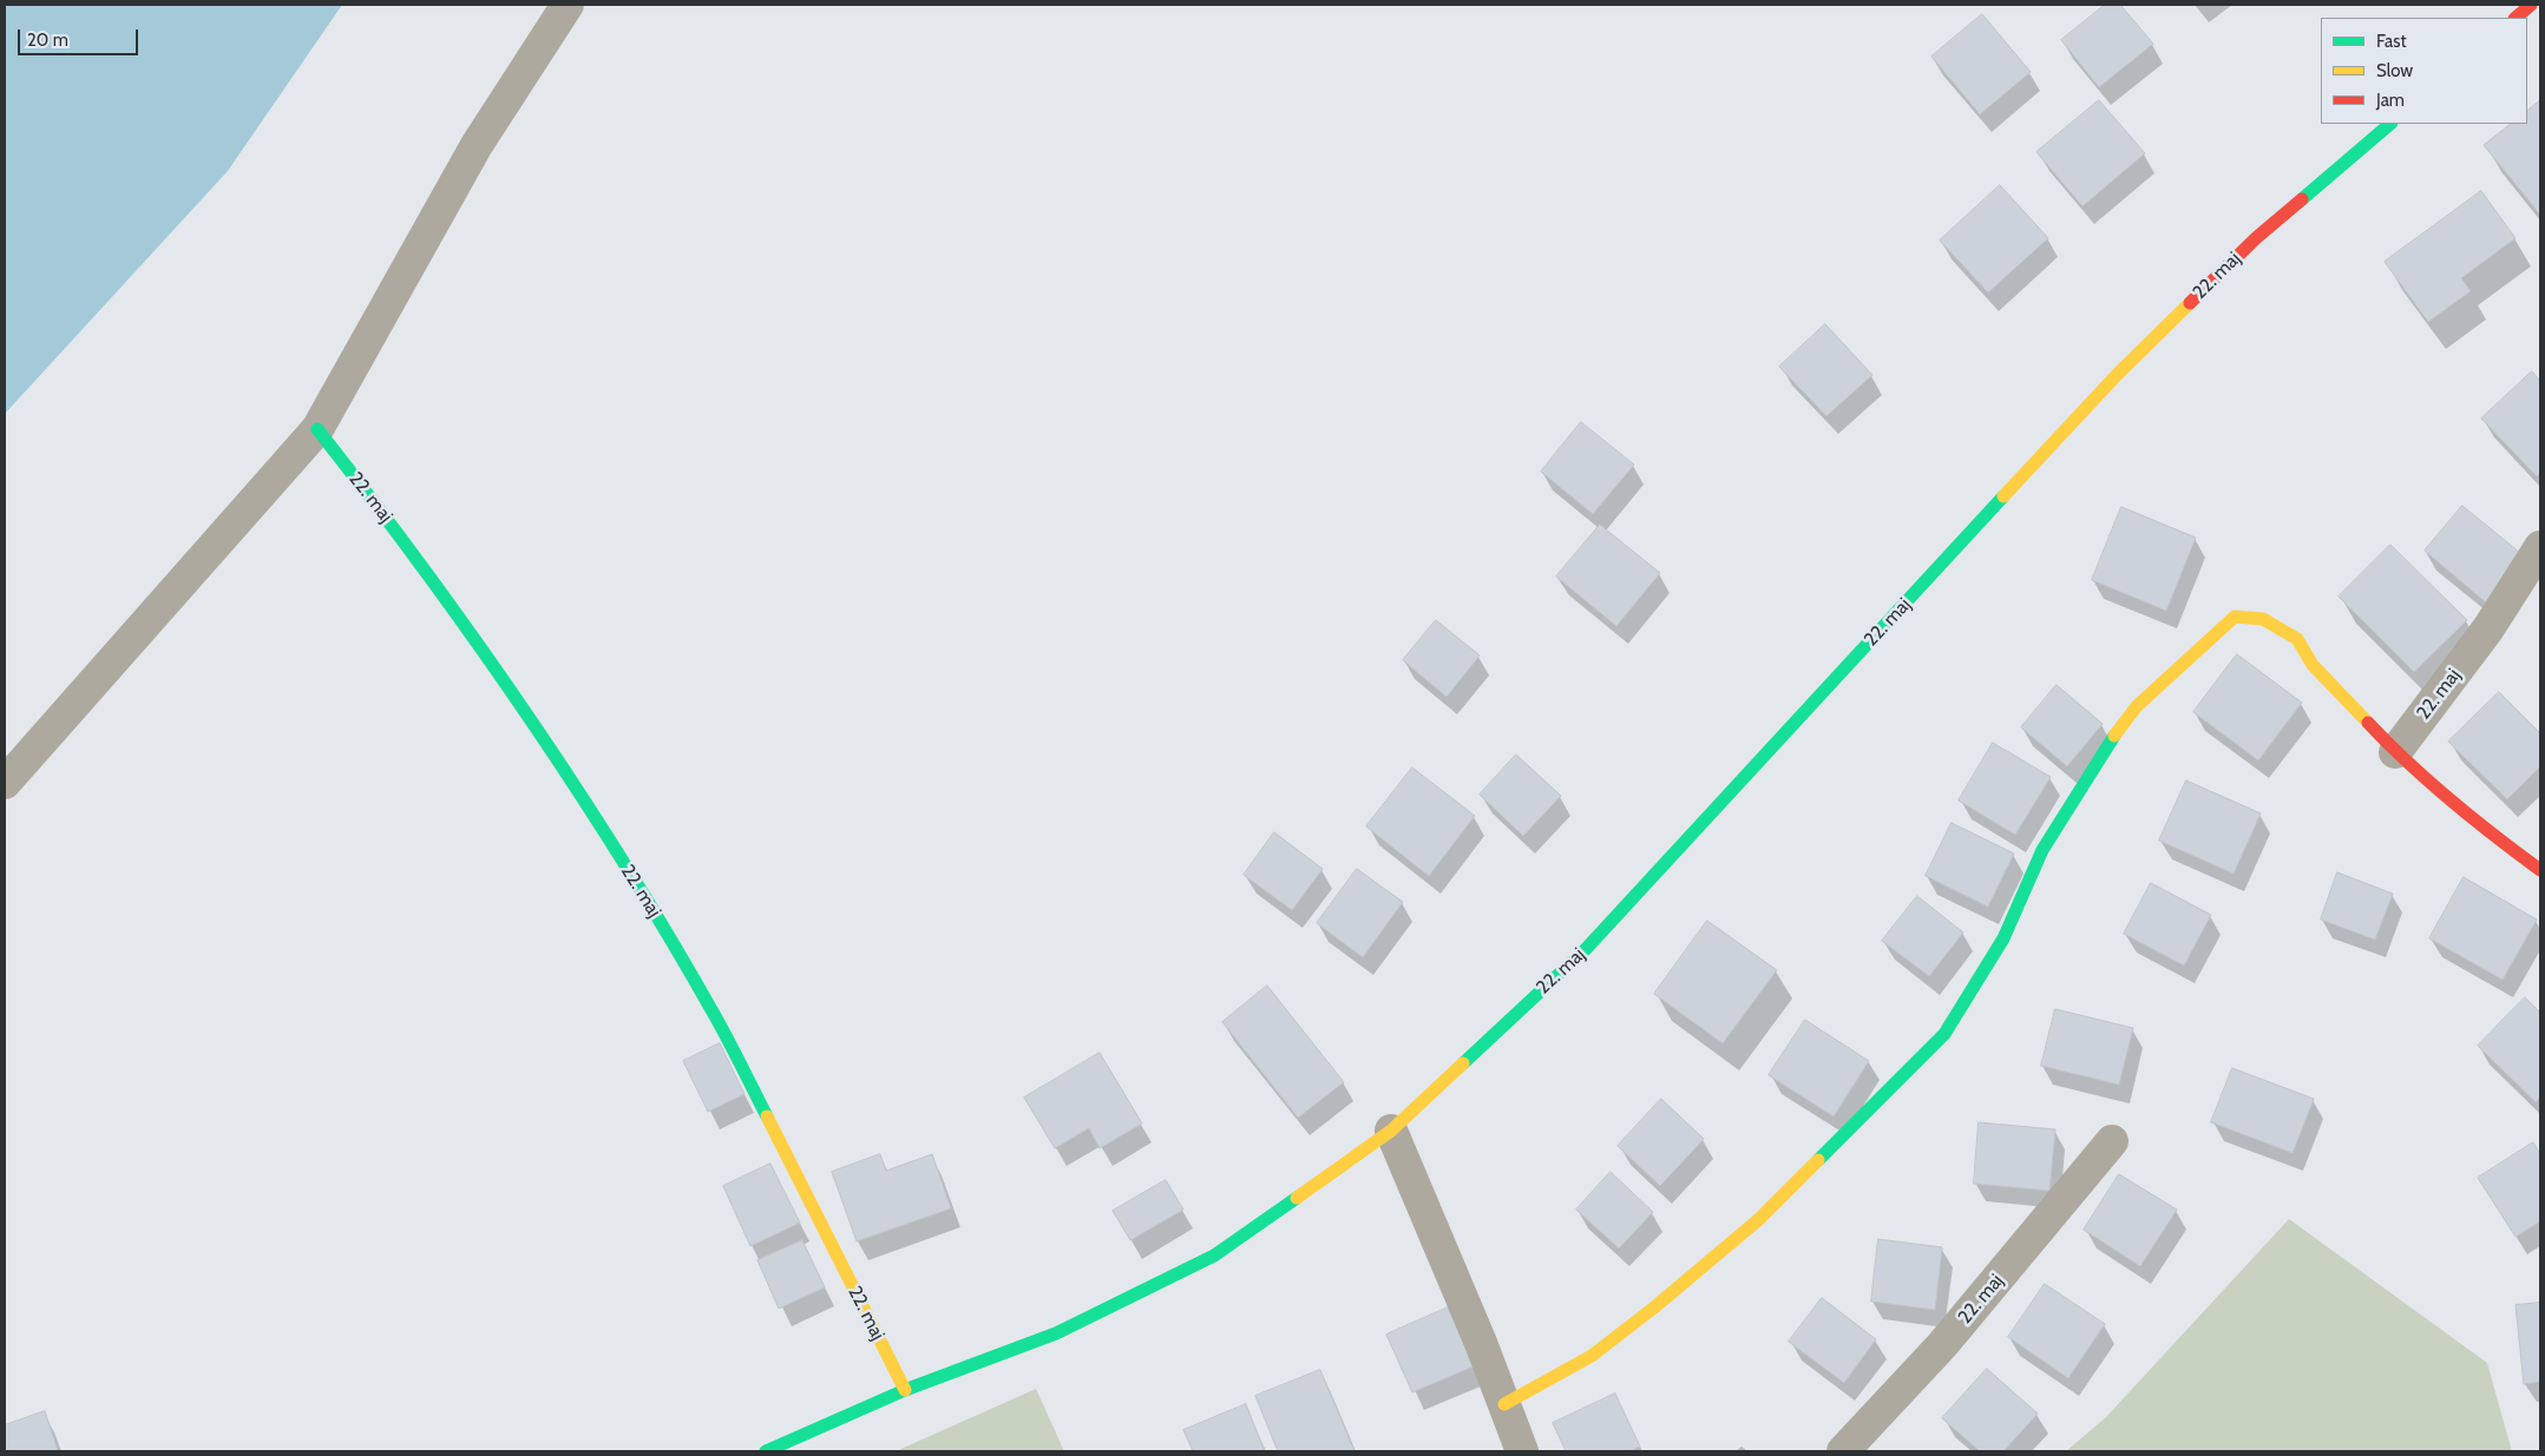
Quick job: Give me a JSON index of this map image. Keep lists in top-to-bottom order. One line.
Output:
{"streets":{"street":["22. maj"]},"legend":["Fast","Slow","Jam"],"scale_bar":"20 m"}
